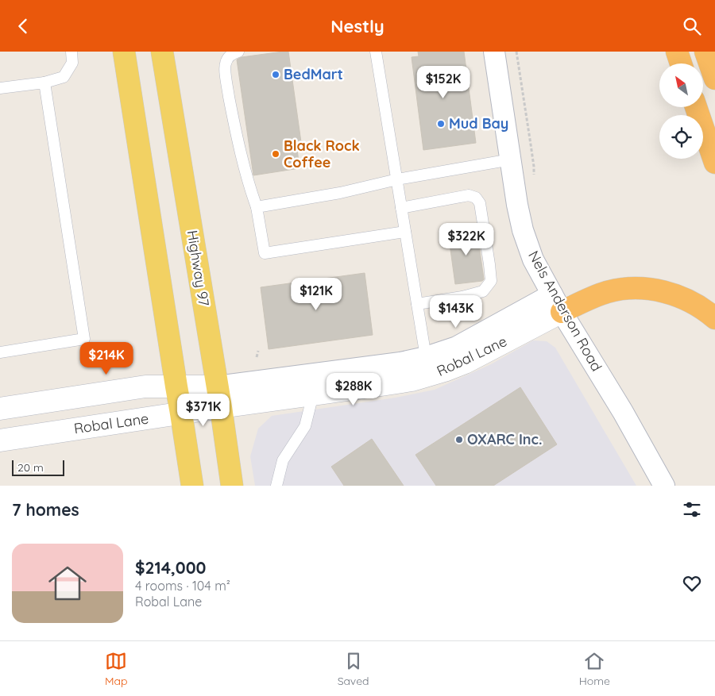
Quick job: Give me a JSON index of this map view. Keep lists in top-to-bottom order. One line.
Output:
{"streets":{"main road":["Highway 97","Robal Lane"],"street":["Nels Anderson Road"]},"crossings":[["Highway 97","Robal Lane"],["Nels Anderson Road","Robal Lane"]],"places":["BedMart","Mud Bay","Black Rock Coffee","OXARC Inc."],"scale_bar":"20 m","north":"top left","page":{"header":"Nestly","price":["$152K","$322K","$121K","$143K","$214K","$288K","$371K"],"scale":"20 m","heading":"7 homes","list":[{"name":"$214,000","note":"4 rooms · 104 m² · Robal Lane"}],"tabs":["Map","Saved","Home"]}}
